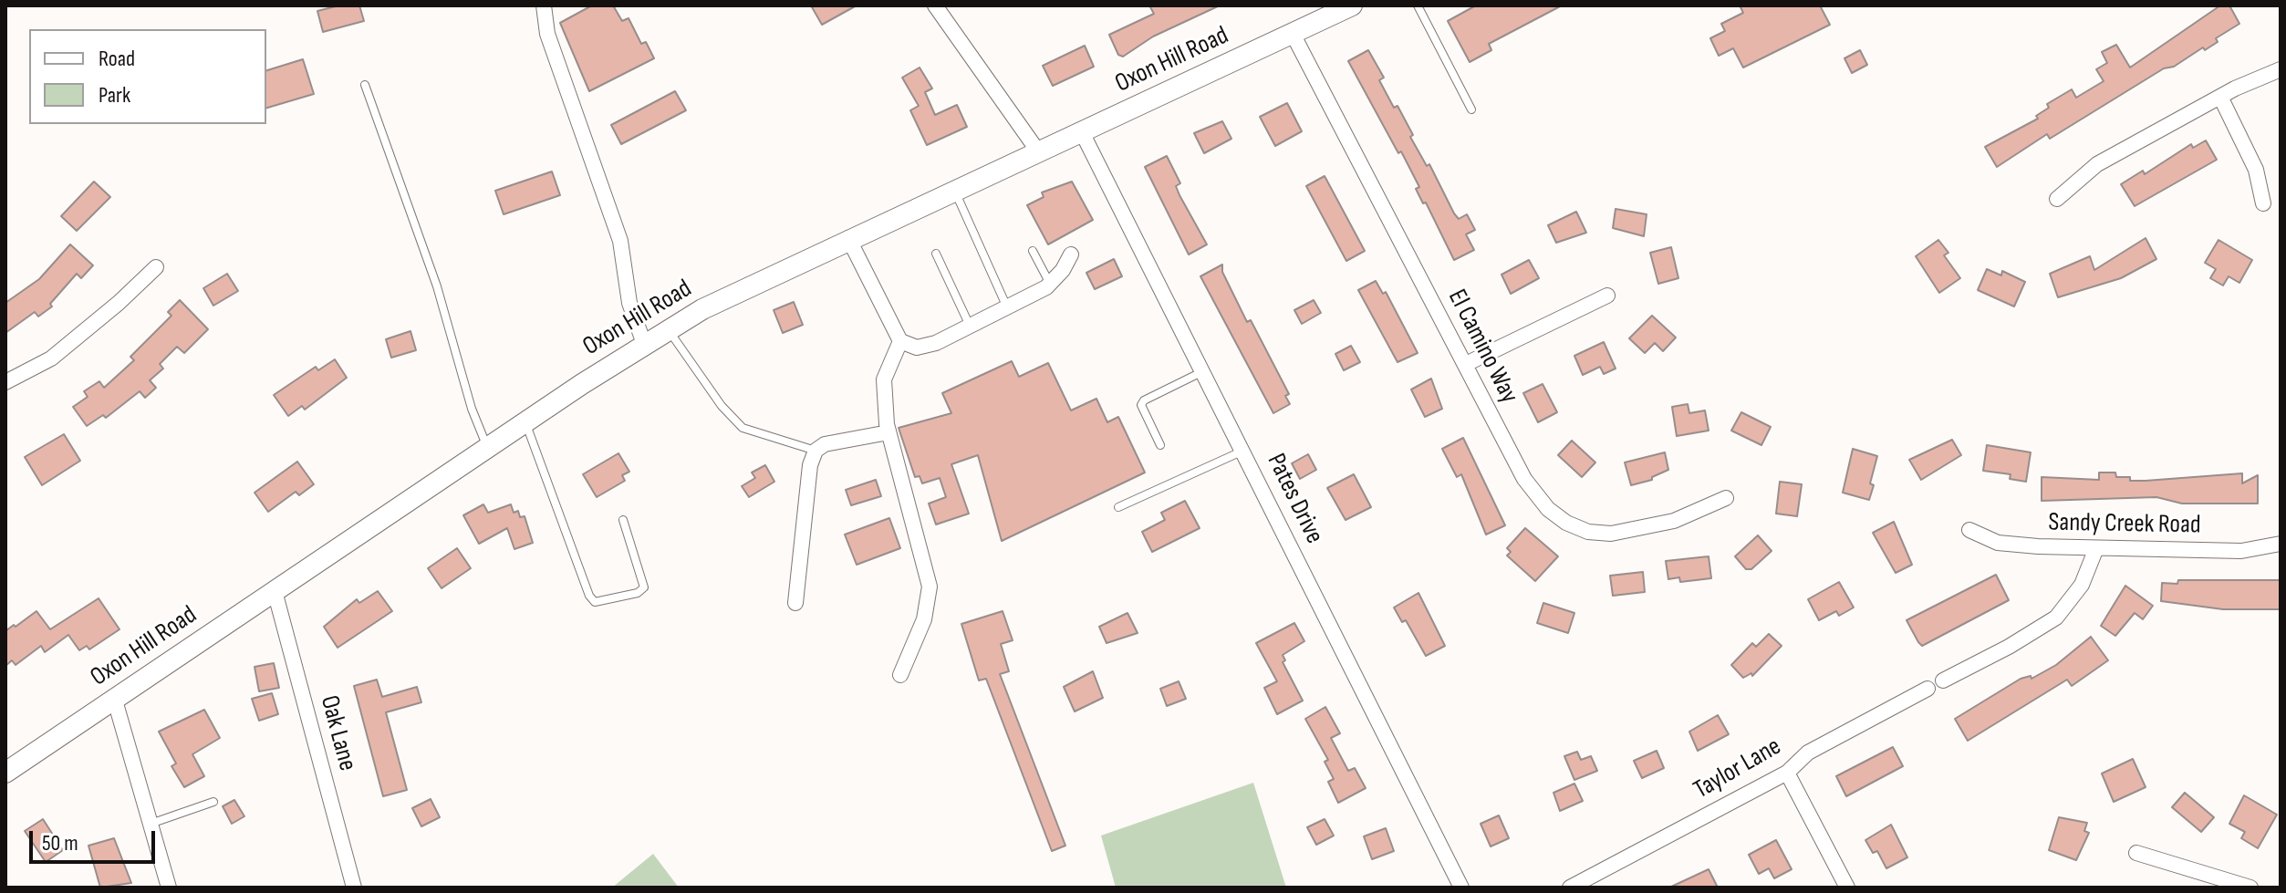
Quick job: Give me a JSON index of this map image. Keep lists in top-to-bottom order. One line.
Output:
{"streets":{"main road":["Oxon Hill Road"],"street":["El Camino Way","Pates Drive","Sandy Creek Road","Oak Lane","Taylor Lane"]},"crossings":[["Oxon Hill Road","El Camino Way"],["Oxon Hill Road","Pates Drive"],["Oxon Hill Road","Oak Lane"]],"legend":["Road","Park"],"scale_bar":"50 m"}
